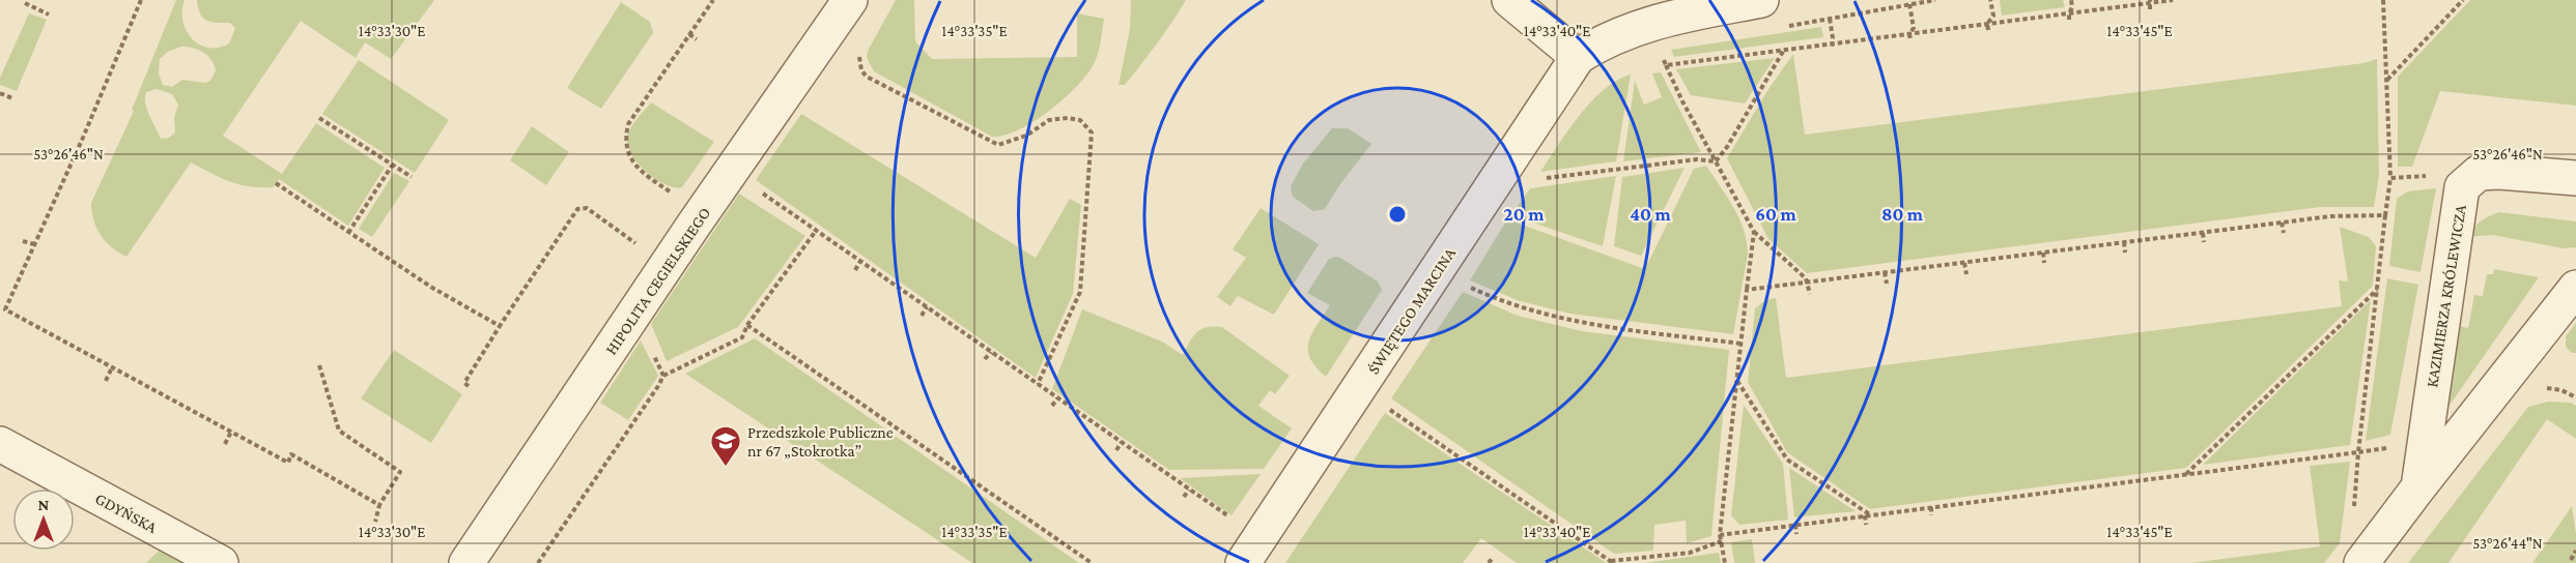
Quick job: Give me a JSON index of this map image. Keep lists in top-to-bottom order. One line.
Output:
{"streets":{"street":["HIPOLITA CEGIELSKIEGO","KAZIMIERZA KRÓLEWICZA","ŚWIĘTEGO MARCINA","GDYŃSKA"]},"places":{"school or university":["Przedszkole Publiczne nr 67 „Stokrotka”"]},"north":"top","coordinates":["14°33'30\"E","14°33'35\"E","14°33'40\"E","14°33'45\"E","53°26'46\"N","53°26'44\"N"],"rings":["20 m","40 m","60 m","80 m"]}
